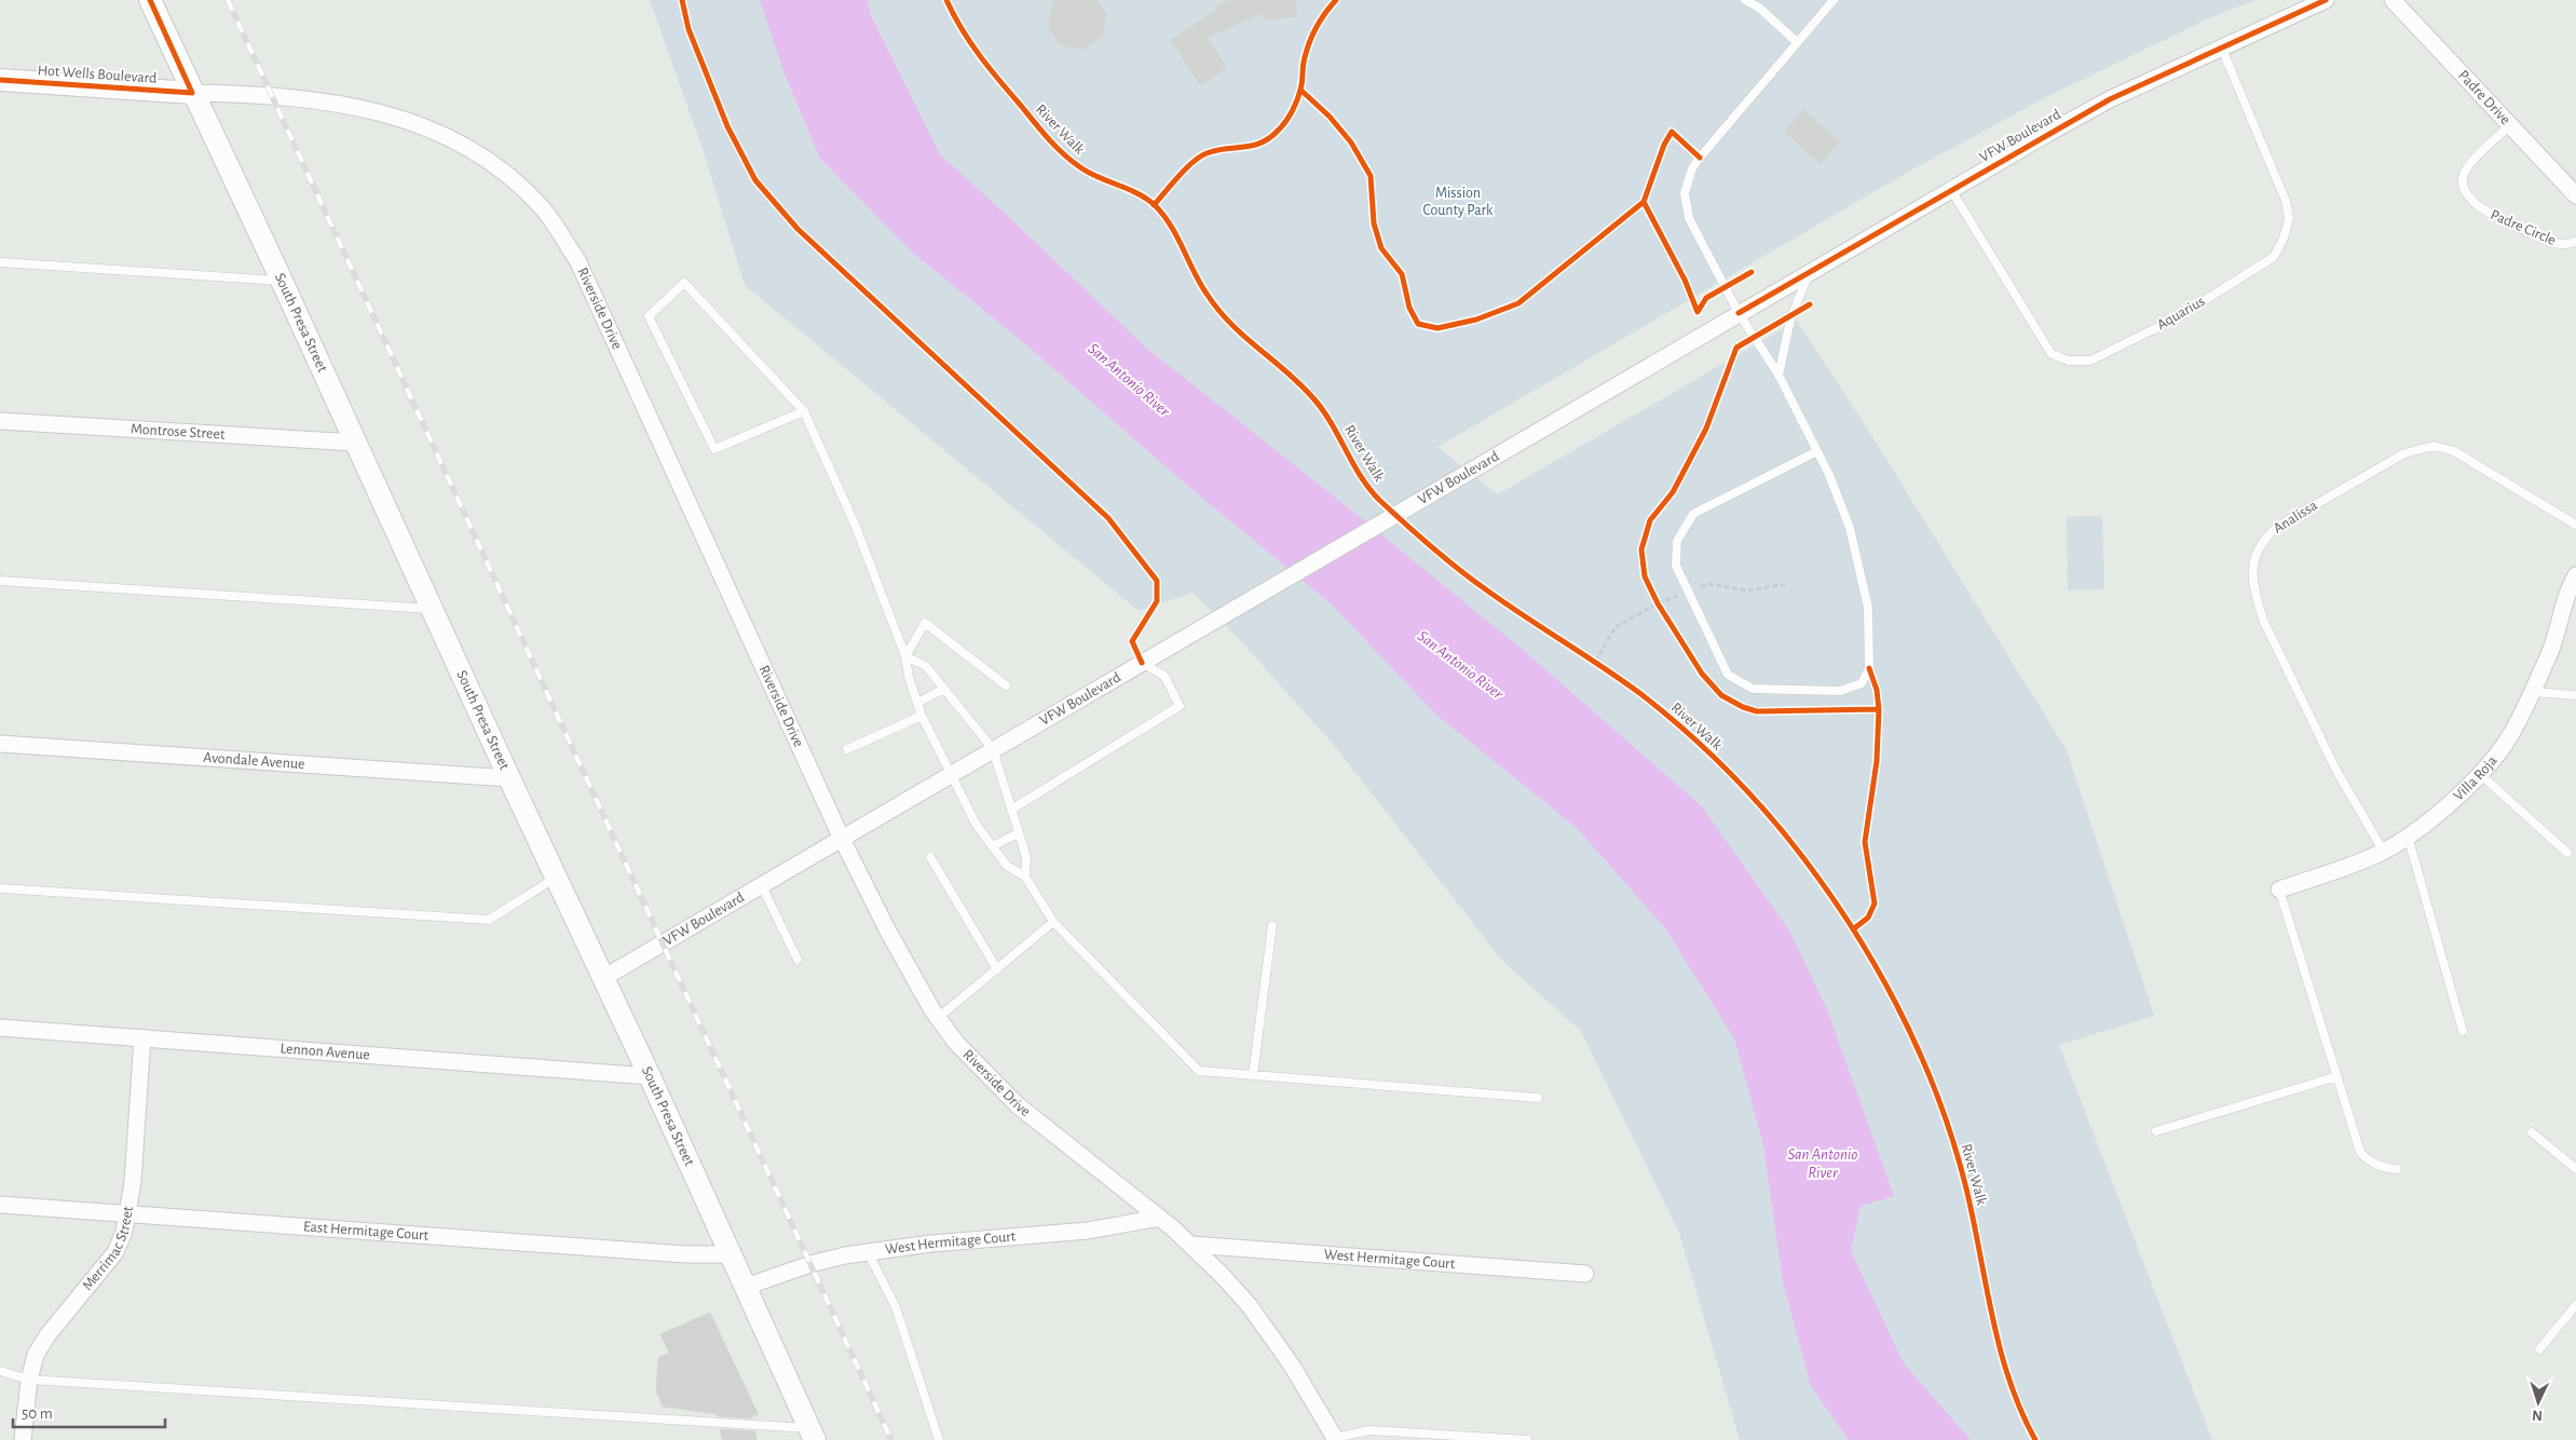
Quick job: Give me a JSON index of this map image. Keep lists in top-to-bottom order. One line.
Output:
{"streets":{"main road":["Hot Wells Boulevard","South Presa Street"],"street":["Padre Drive","VFW Boulevard","Riverside Drive","Montrose Street","Avondale Avenue","Villa Roja","Lennon Avenue","East Hermitage Court","West Hermitage Court","Merrimac Street"],"lane":["Padre Circle","Aquarius","Analissa"],"cycle path":["River Walk"]},"crossings":[["Hot Wells Boulevard","Riverside Drive"],["Hot Wells Boulevard","South Presa Street"],["Padre Drive","Padre Circle"],["VFW Boulevard","Riverside Drive"],["VFW Boulevard","Aquarius"],["VFW Boulevard","South Presa Street"],["Riverside Drive","South Presa Street"],["Riverside Drive","West Hermitage Court"],["South Presa Street","Montrose Street"],["South Presa Street","Avondale Avenue"],["South Presa Street","Lennon Avenue"],["South Presa Street","East Hermitage Court"],["South Presa Street","West Hermitage Court"],["Analissa","Villa Roja"],["Lennon Avenue","Merrimac Street"],["East Hermitage Court","Merrimac Street"]],"water":["San Antonio River"],"parks":["Mission County Park"],"scale_bar":"50 m","north":"bottom"}
